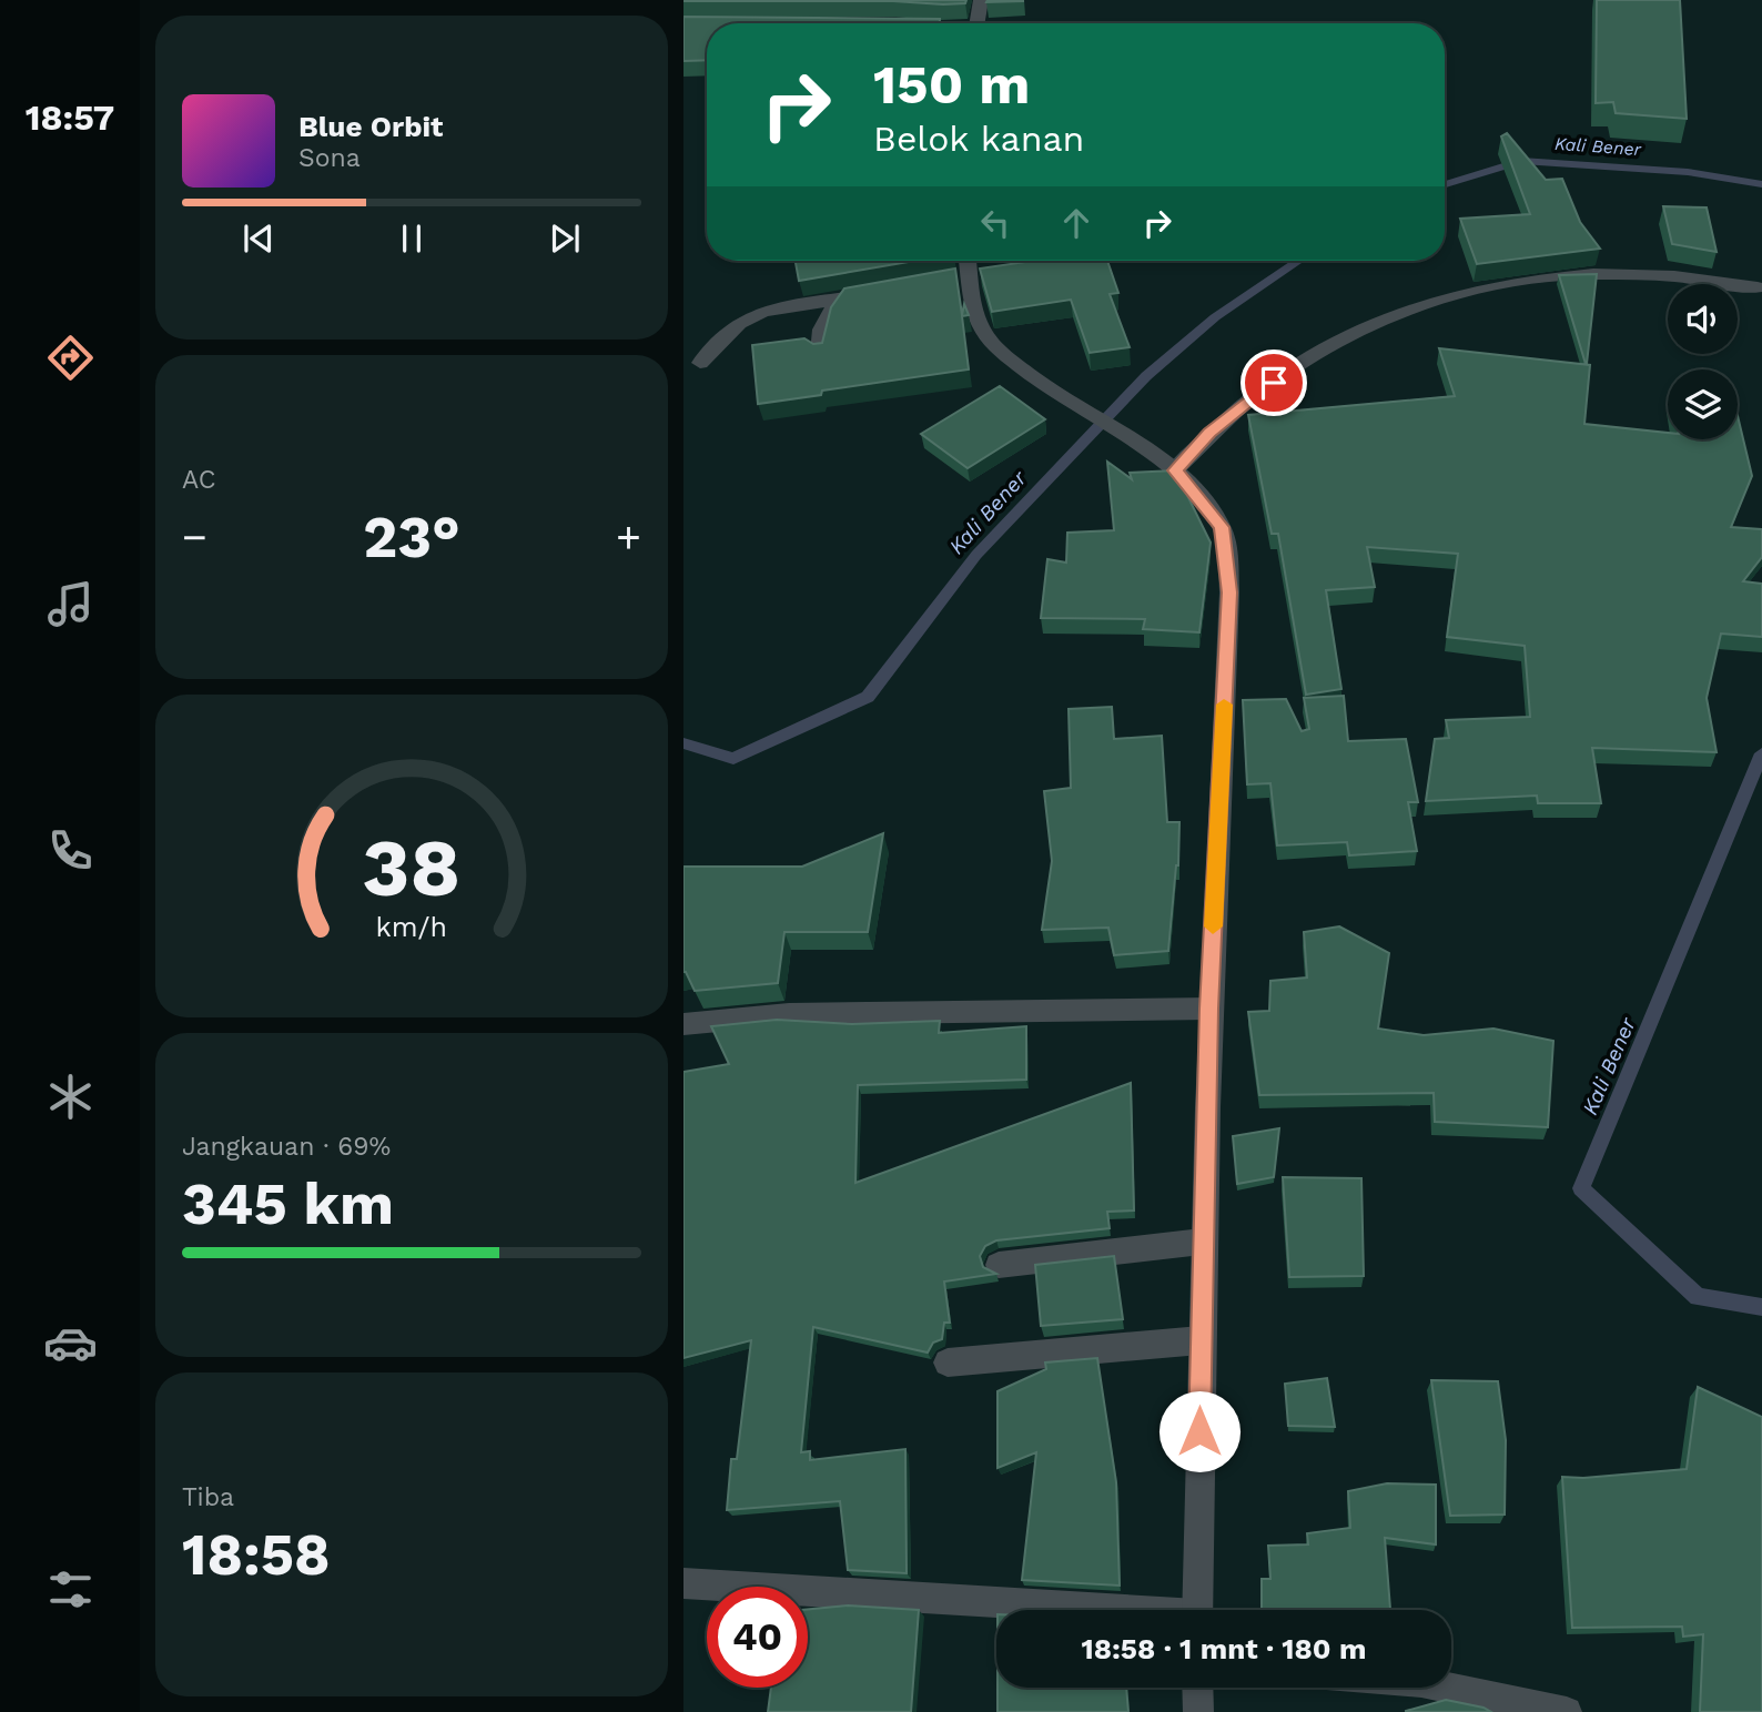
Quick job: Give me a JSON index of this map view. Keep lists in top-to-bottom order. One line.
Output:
{"water":["Kali Bener"],"page":{"tabs":"18:57","turn":["150 m","Belok kanan"],"song":["Blue Orbit","Sona"],"tile":["AC",["Jangkauan · 69%","345 km"],["Tiba","18:58"]],"heat":["−","23°","+"],"limit":"40","trip":"18:58 · 1 mnt · 180 m","gauge":["38","km/h"]}}
